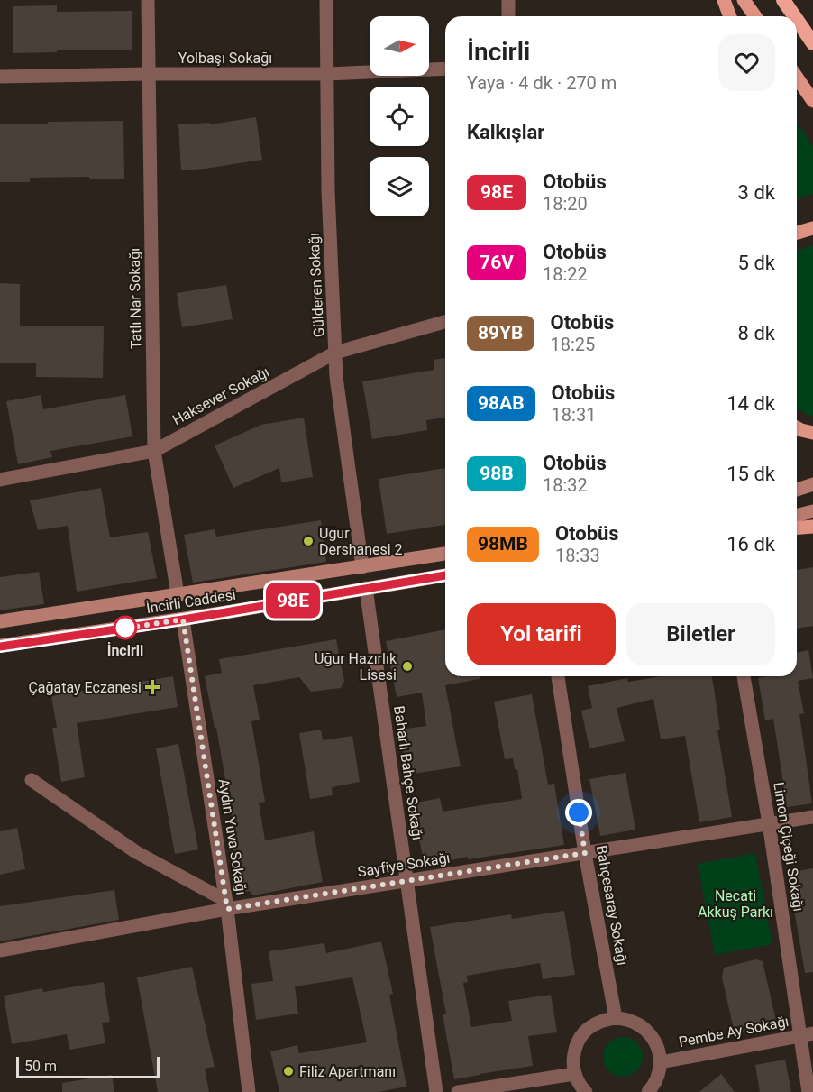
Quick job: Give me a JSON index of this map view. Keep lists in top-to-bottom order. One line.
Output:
{"streets":{"main road":["İncirli Caddesi"],"street":["Yolbaşı Sokağı","Gülderen Sokağı","Tatlı Nar Sokağı","Haksever Sokağı","Baharlı Bahçe Sokağı","Aydın Yuva Sokağı","Limon Çiçeği Sokağı","Sayfiye Sokağı","Bahçesaray Sokağı","Pembe Ay Sokağı"]},"crossings":[["Yolbaşı Sokağı","Gülderen Sokağı"],["Yolbaşı Sokağı","Tatlı Nar Sokağı"],["Gülderen Sokağı","Haksever Sokağı"],["Gülderen Sokağı","İncirli Caddesi"],["Tatlı Nar Sokağı","Haksever Sokağı"],["Tatlı Nar Sokağı","İncirli Caddesi"],["İncirli Caddesi","Baharlı Bahçe Sokağı"],["İncirli Caddesi","Aydın Yuva Sokağı"],["Baharlı Bahçe Sokağı","Sayfiye Sokağı"],["Aydın Yuva Sokağı","Sayfiye Sokağı"],["Limon Çiçeği Sokağı","Sayfiye Sokağı"],["Limon Çiçeği Sokağı","Pembe Ay Sokağı"],["Sayfiye Sokağı","Bahçesaray Sokağı"]],"parks":["Necati Akkuş Parkı"],"places":{"other":["Uğur Dershanesi 2","İncirli","Uğur Hazırlık Lisesi","Filiz Apartmanı"],"health":["Çağatay Eczanesi"]},"lines":["bus line 98E"],"scale_bar":"50 m","north":"right","page":{"on_map":"98E","heading":[["İncirli","Yaya · 4 dk · 270 m"],"Kalkışlar"],"list":[{"mark":"98E","name":"Otobüs","note":"18:20","value":"3 dk"},{"mark":"76V","name":"Otobüs","note":"18:22","value":"5 dk"},{"mark":"89YB","name":"Otobüs","note":"18:25","value":"8 dk"},{"mark":"98AB","name":"Otobüs","note":"18:31","value":"14 dk"},{"mark":"98B","name":"Otobüs","note":"18:32","value":"15 dk"},{"mark":"98MB","name":"Otobüs","note":"18:33","value":"16 dk"}],"buttons":["Yol tarifi","Biletler"],"scale":"50 m"}}
